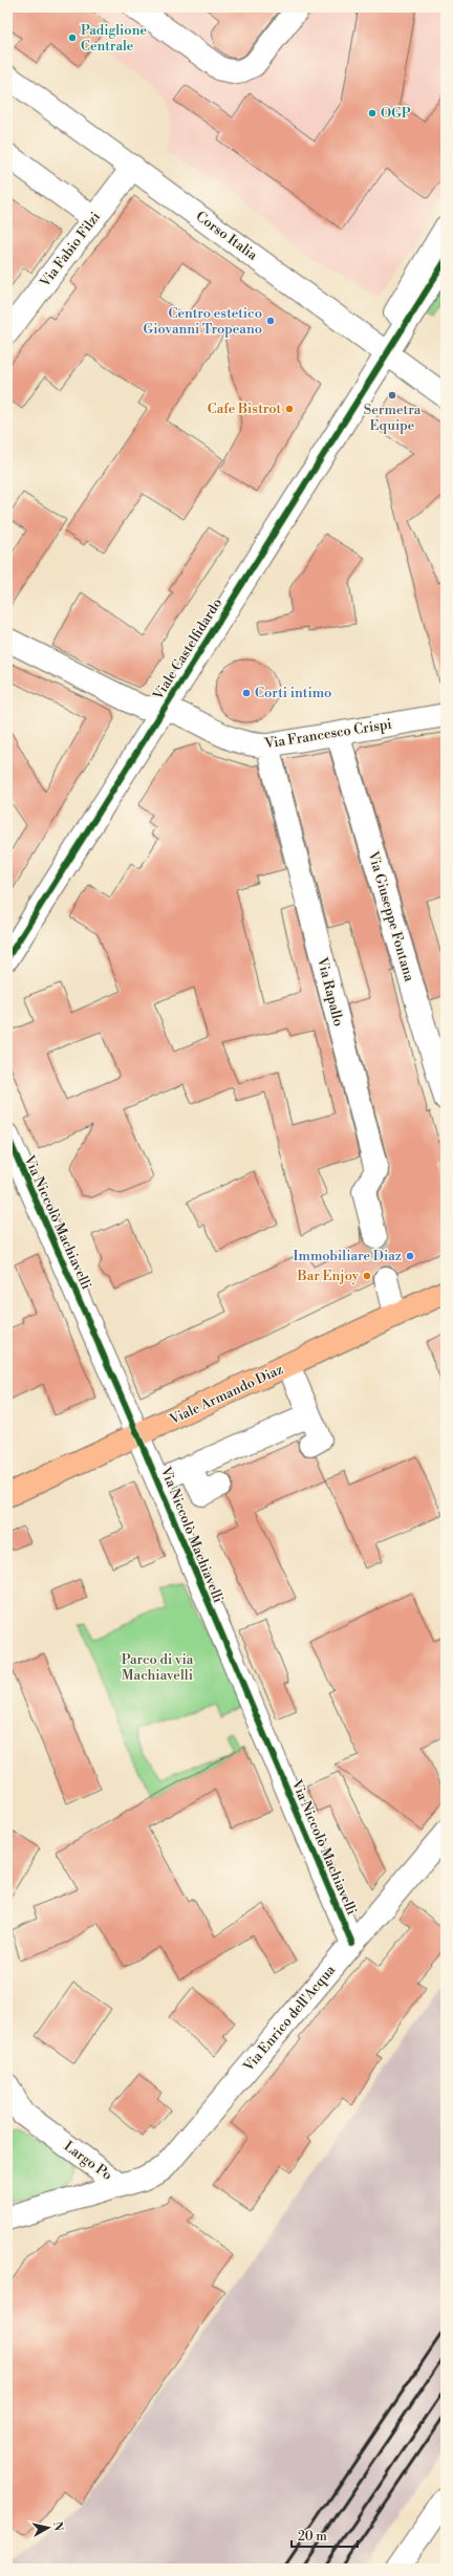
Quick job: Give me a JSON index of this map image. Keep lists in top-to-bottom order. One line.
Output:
{"streets":{"main road":["Viale Armando Diaz"],"street":["Corso Italia","Via Fabio Filzi","Viale Castelfidardo","Via Francesco Crispi","Via Giuseppe Fontana","Via Rapallo","Via Niccolò Machiavelli","Via Enrico dell'Acqua","Largo Po"]},"crossings":[["Corso Italia","Via Fabio Filzi"],["Corso Italia","Viale Castelfidardo"],["Viale Castelfidardo","Via Francesco Crispi"],["Via Francesco Crispi","Via Giuseppe Fontana"],["Via Francesco Crispi","Via Rapallo"],["Via Niccolò Machiavelli","Viale Armando Diaz"],["Via Niccolò Machiavelli","Via Enrico dell'Acqua"],["Via Enrico dell'Acqua","Largo Po"]],"parks":["Parco di via Machiavelli"],"places":["Padiglione Centrale","OGP","Centro estetico Giovanni Tropeano","Sermetra Equipe","Cafe Bistrot","Corti intimo","Immobiliare Diaz","Bar Enjoy"],"scale_bar":"20 m","north":"right"}
